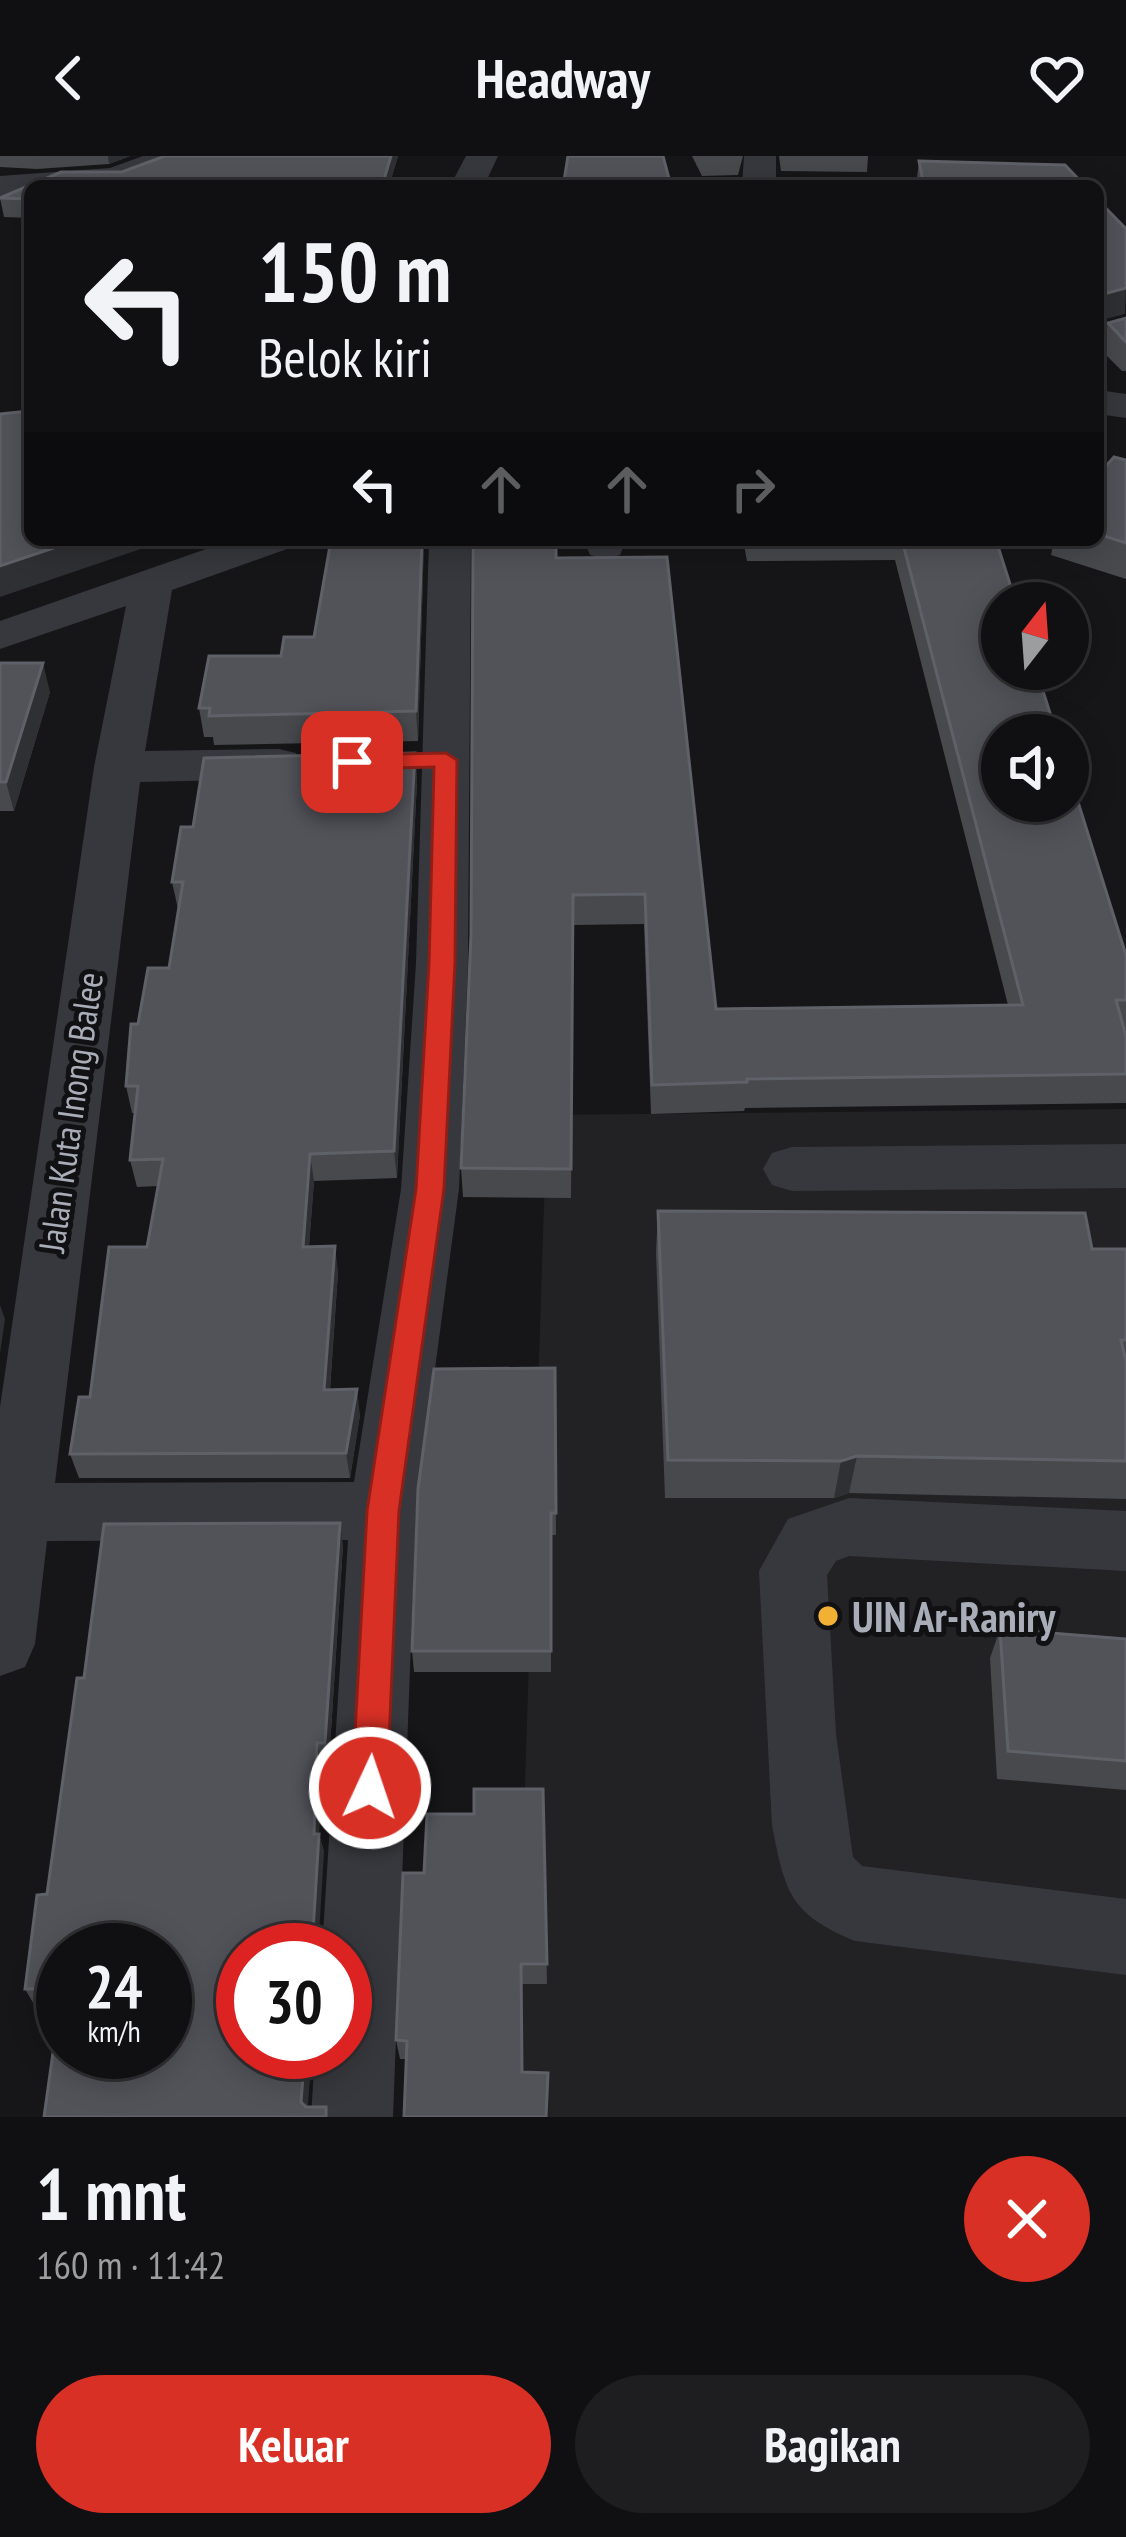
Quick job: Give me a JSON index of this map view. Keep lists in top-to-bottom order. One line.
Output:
{"streets":{"street":["Jalan Kuta Inong Balee"]},"places":["UIN Ar-Raniry"],"north":"top","page":{"header":"Headway","turn":["150 m","Belok kiri"],"speed":"24 km/h","limit":"30","heading":["1 mnt","160 m · 11:42"],"buttons":["Keluar","Bagikan"]}}
